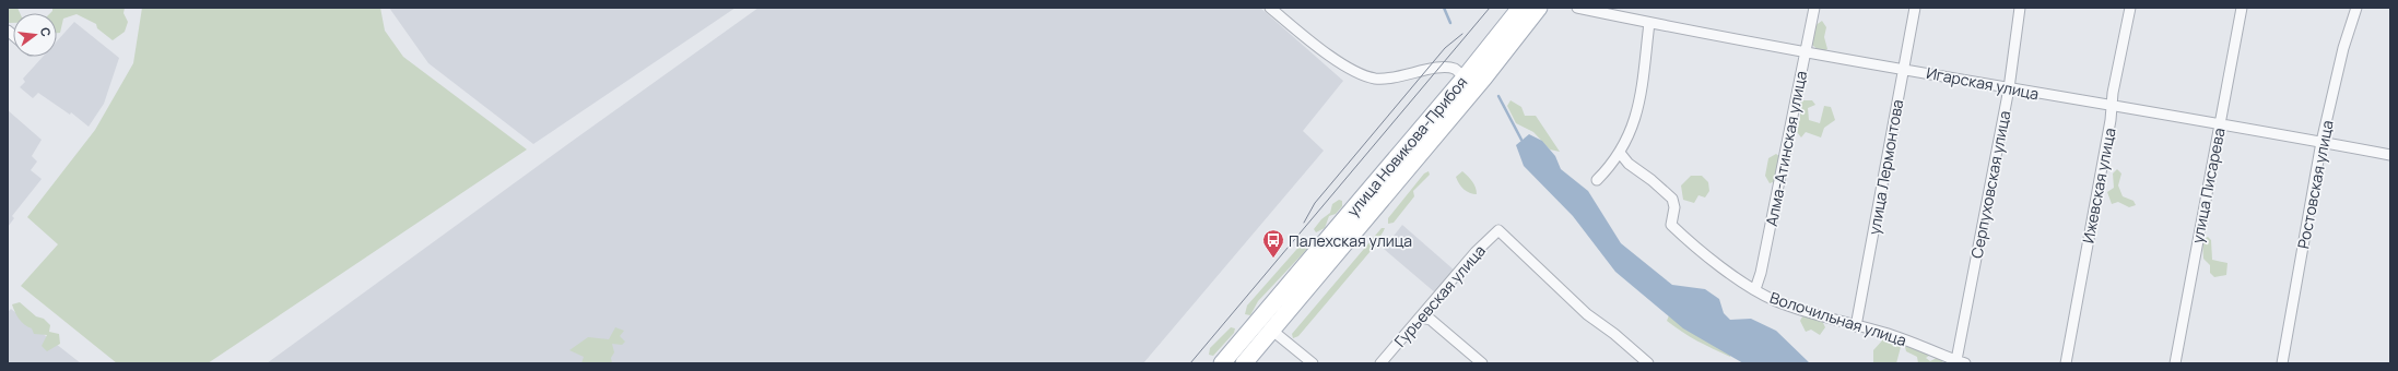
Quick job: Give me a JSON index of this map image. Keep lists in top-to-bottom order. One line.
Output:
{"streets":{"main road":["улица Новикова-Прибоя"],"street":["Игарская улица","Алма-Атинская улица","улица Лермонтова","Серпуховская улица","Ростовская улица","Ижевская улица","улица Писарева","Гурьевская улица","Волочильная улица"]},"crossings":[["Игарская улица","Алма-Атинская улица"],["Игарская улица","улица Лермонтова"],["Игарская улица","Серпуховская улица"],["Игарская улица","Ростовская улица"],["Игарская улица","Ижевская улица"],["Игарская улица","улица Писарева"],["Алма-Атинская улица","Волочильная улица"],["улица Лермонтова","Волочильная улица"],["Серпуховская улица","Волочильная улица"]],"places":{"bus stop":["Палехская улица"]},"north":"right"}
